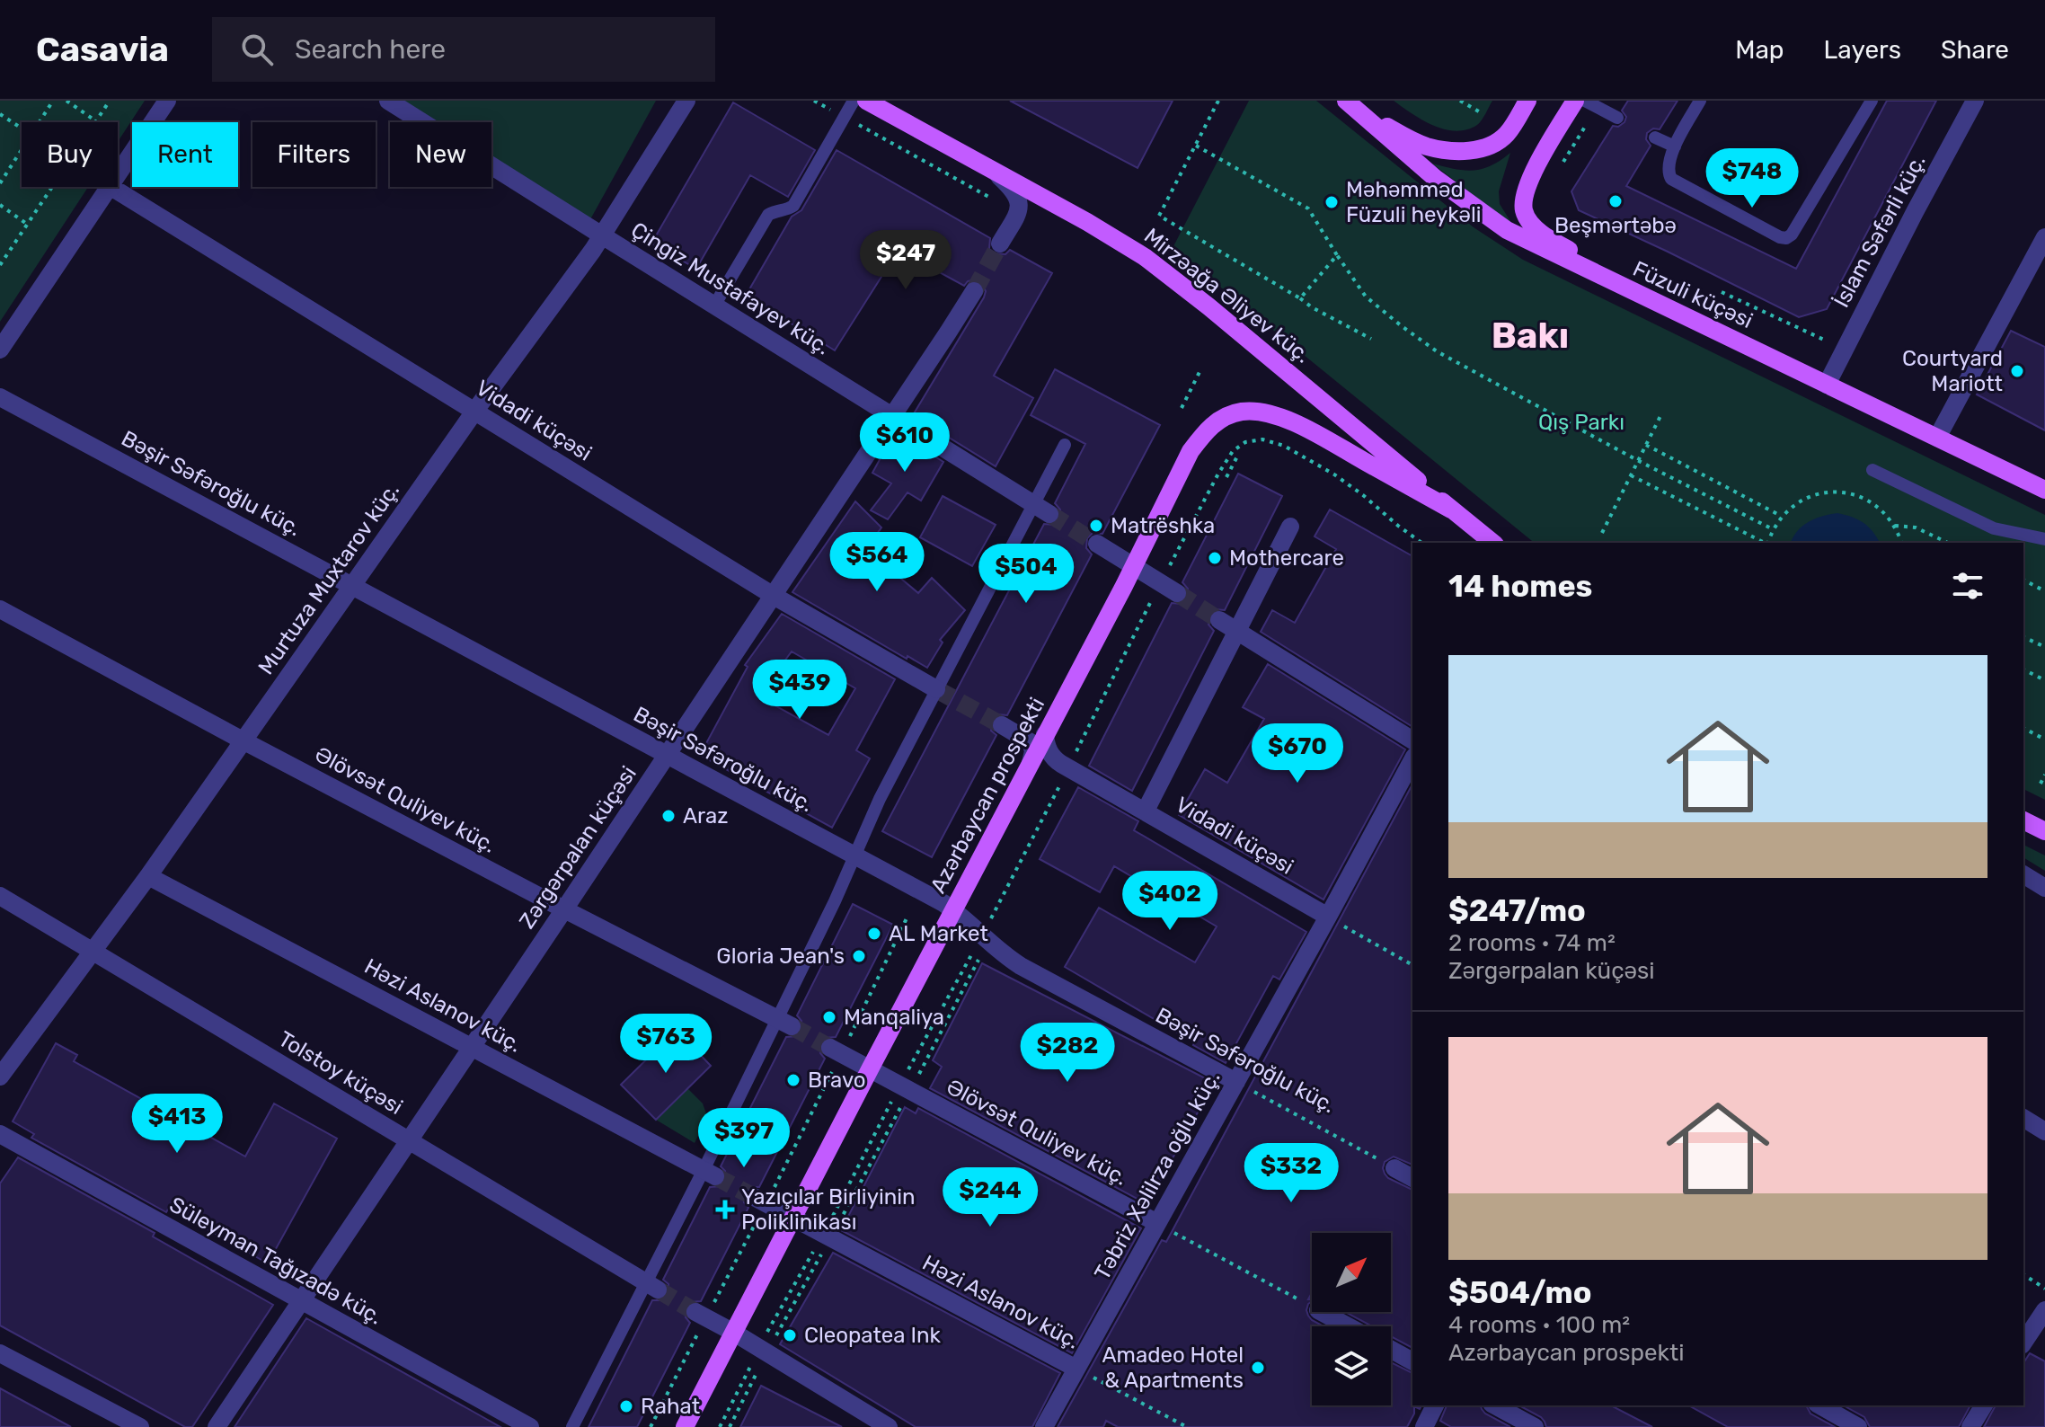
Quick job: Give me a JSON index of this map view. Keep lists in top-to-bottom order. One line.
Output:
{"streets":{"main road":["Füzuli küçəsi","Mirzəağa Əliyev küç.","Azərbaycan prospekti"],"street":["İslam Səfərli küç.","Çingiz Mustafayev küç.","Vidadi küçəsi","Bəşir Səfəroğlu küç.","Murtuza Muxtarov küç.","Əlövsət Quliyev küç.","Zərgərpalan küçəsi","Həzi Aslanov küç.","Tolstoy küçəsi","Təbriz Xəlilrza oğlu küç.","Süleyman Tağızadə küç."]},"crossings":[["İslam Səfərli küç.","Füzuli küçəsi"],["Çingiz Mustafayev küç.","Murtuza Muxtarov küç."],["Çingiz Mustafayev küç.","Zərgərpalan küçəsi"],["Mirzəağa Əliyev küç.","Azərbaycan prospekti"],["Vidadi küçəsi","Murtuza Muxtarov küç."],["Vidadi küçəsi","Azərbaycan prospekti"],["Vidadi küçəsi","Zərgərpalan küçəsi"],["Vidadi küçəsi","Təbriz Xəlilrza oğlu küç."],["Bəşir Səfəroğlu küç.","Murtuza Muxtarov küç."],["Bəşir Səfəroğlu küç.","Azərbaycan prospekti"],["Bəşir Səfəroğlu küç.","Zərgərpalan küçəsi"],["Bəşir Səfəroğlu küç.","Təbriz Xəlilrza oğlu küç."],["Murtuza Muxtarov küç.","Əlövsət Quliyev küç."],["Murtuza Muxtarov küç.","Həzi Aslanov küç."],["Murtuza Muxtarov küç.","Tolstoy küçəsi"],["Azərbaycan prospekti","Əlövsət Quliyev küç."],["Azərbaycan prospekti","Həzi Aslanov küç."],["Əlövsət Quliyev küç.","Zərgərpalan küçəsi"],["Əlövsət Quliyev küç.","Təbriz Xəlilrza oğlu küç."],["Zərgərpalan küçəsi","Həzi Aslanov küç."],["Zərgərpalan küçəsi","Tolstoy küçəsi"],["Zərgərpalan küçəsi","Süleyman Tağızadə küç."],["Həzi Aslanov küç.","Təbriz Xəlilrza oğlu küç."]],"districts":["Bakı"],"parks":["Qış Parkı"],"places":{"other":["Beşmərtəbə","Məhəmməd Füzuli heykəli","Courtyard Mariott","Matrëshka","Mothercare","Araz","AL Market","Gloria Jean's","Manqaliya","Bravo","Cleopatea Ink","Amadeo Hotel & Apartments","Rahat"],"health":["Yazıçılar Birliyinin Poliklinikası"]},"north":"top right","page":{"header":"Casavia","search":"Search here","nav":["Map","Layers","Share"],"chip":["Buy","Rent","Filters","New"],"price":["$748","$247","$610","$564","$504","$439","$670","$402","$763","$282","$413","$397","$332","$244"],"heading":"14 homes","list":[{"name":"$247/mo","note":"2 rooms · 74 m² · Zərgərpalan küçəsi"},{"name":"$504/mo","note":"4 rooms · 100 m² · Azərbaycan prospekti"}]}}
